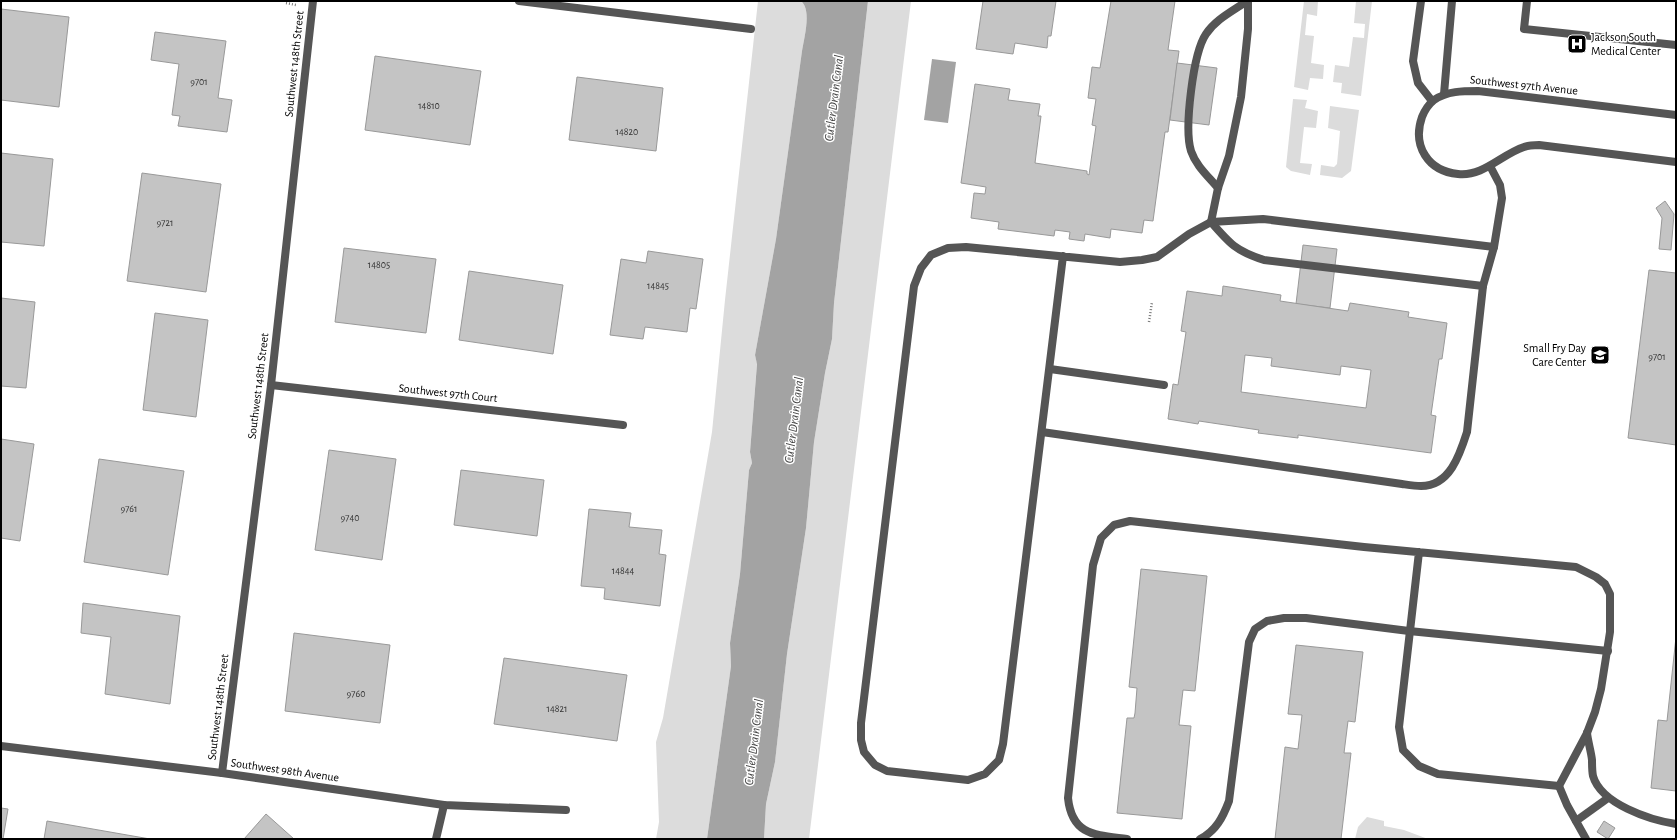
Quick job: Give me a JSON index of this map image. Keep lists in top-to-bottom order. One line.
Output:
{"streets":{"street":["Southwest 148th Street","Southwest 97th Avenue","Southwest 97th Court","Southwest 98th Avenue"]},"crossings":[["Southwest 148th Street","Southwest 97th Court"],["Southwest 148th Street","Southwest 98th Avenue"]],"water":["Cutler Drain Canal"],"places":{"hospital":["Jackson South Medical Center"],"school or university":["Small Fry Day Care Center"]},"house_numbers":["9701","14810","14820","9721","14805","14845","9701","9761","9740","14844","9760","14821"]}
